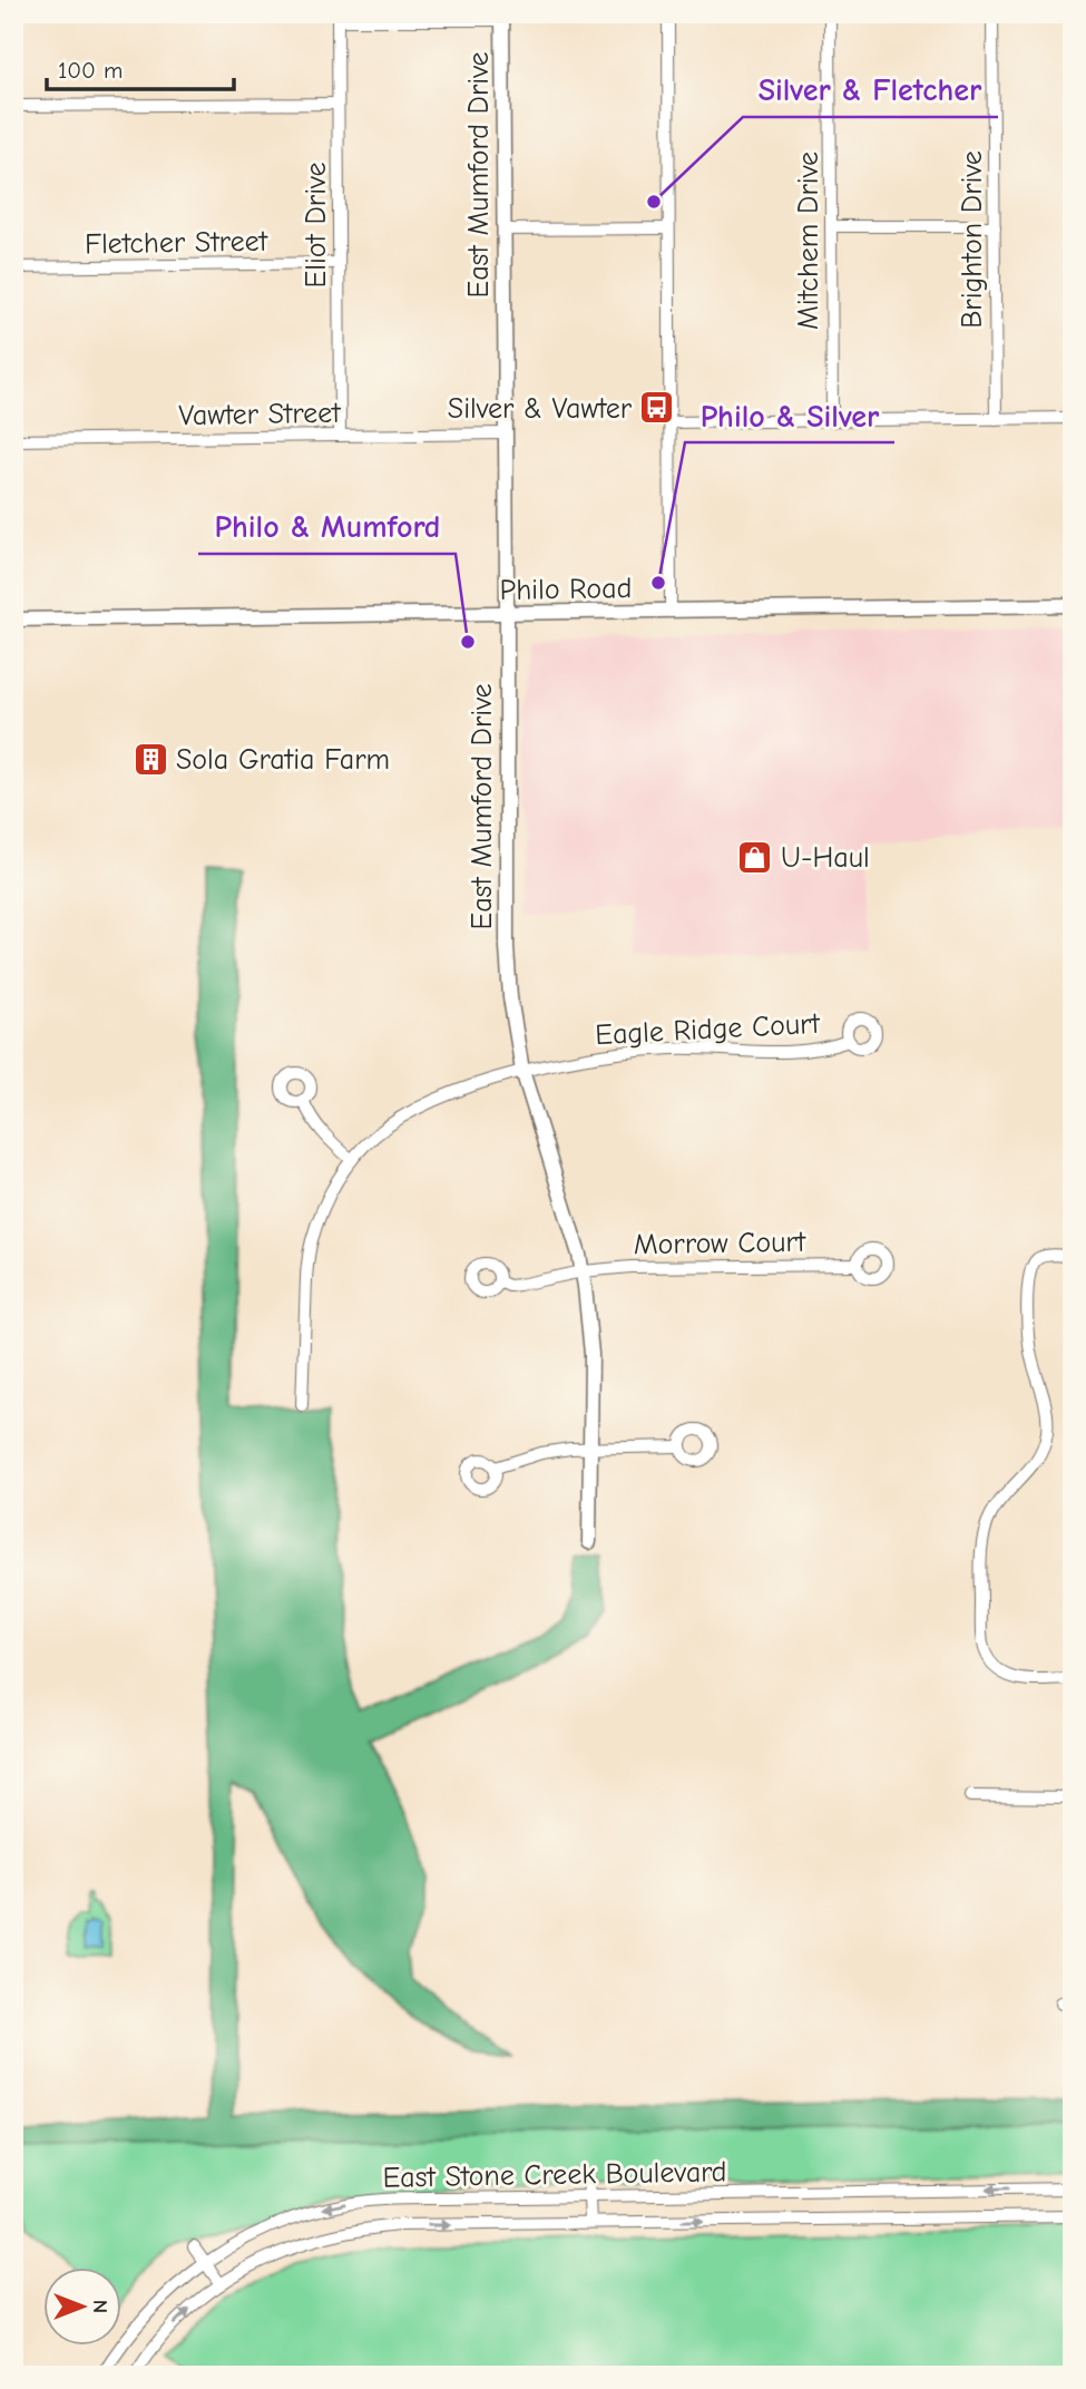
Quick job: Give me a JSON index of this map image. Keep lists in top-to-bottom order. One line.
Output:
{"streets":{"street":["East Mumford Drive","Eliot Drive","Brighton Drive","Mitchem Drive","Fletcher Street","Vawter Street","Philo Road","Eagle Ridge Court","Morrow Court","East Stone Creek Boulevard"]},"crossings":[["East Mumford Drive","Vawter Street"],["East Mumford Drive","Philo Road"],["East Mumford Drive","Eagle Ridge Court"],["East Mumford Drive","Morrow Court"],["Eliot Drive","Fletcher Street"],["Eliot Drive","Vawter Street"]],"places":{"other":["Silver & Fletcher","Philo & Silver","Philo & Mumford"],"bus stop":["Silver & Vawter"],"building":["Sola Gratia Farm"],"shop":["U-Haul"]},"scale_bar":"100 m","north":"right"}
